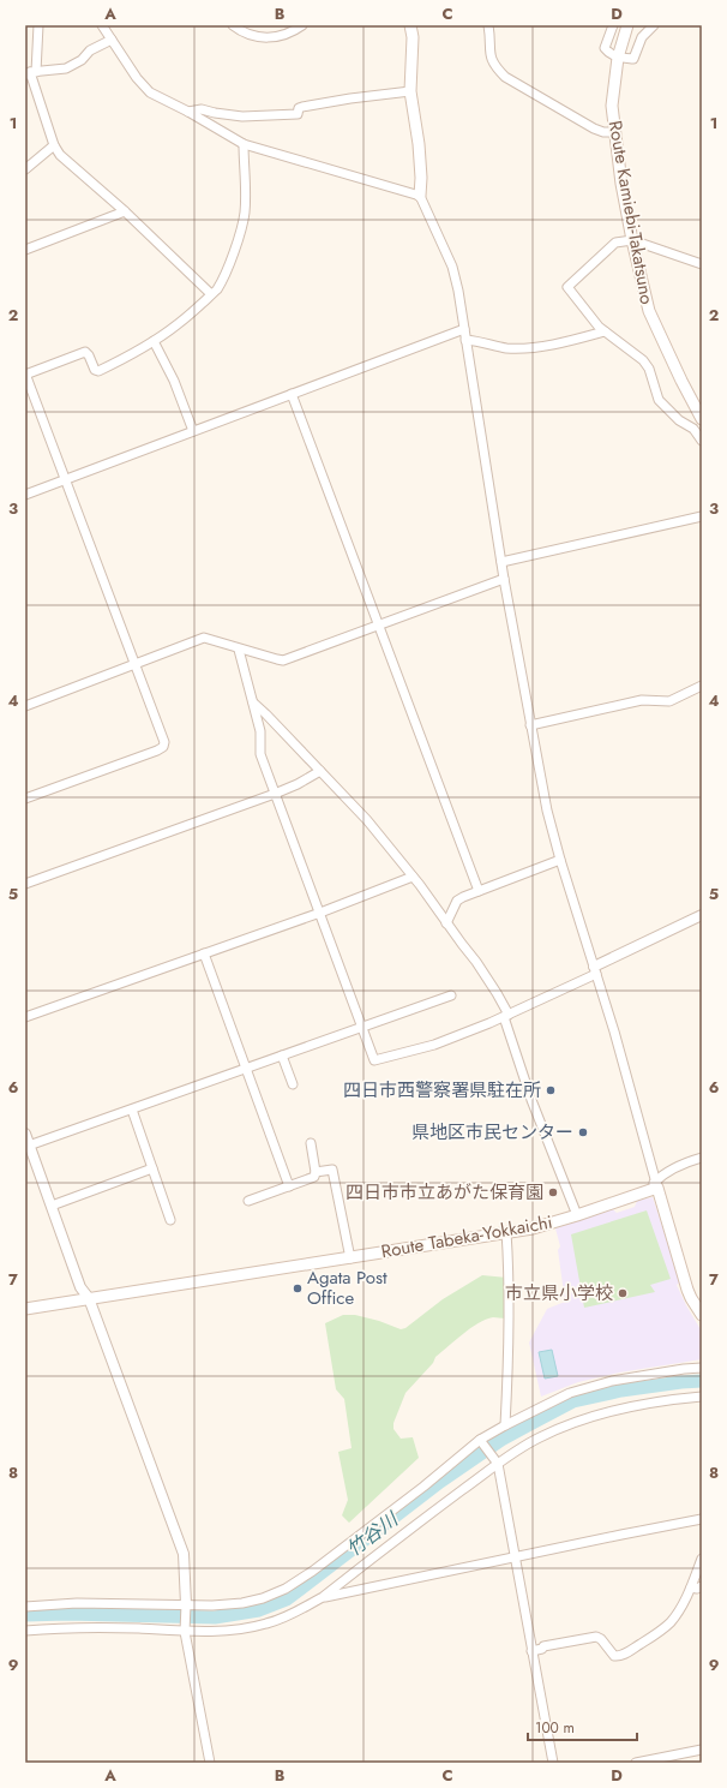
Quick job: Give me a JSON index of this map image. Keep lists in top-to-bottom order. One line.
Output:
{"streets":{"main road":["Route Kamiebi-Takatsuno","Route Tabeka-Yokkaichi"]},"water":["竹谷川"],"places":["四日市西警察署県駐在所","県地区市民センター","四日市市立あがた保育園","Agata Post Office","市立県小学校"],"scale_bar":"100 m","grid":{"columns":["A","B","C","D"],"rows":["1","2","3","4","5","6","7","8","9"]}}
